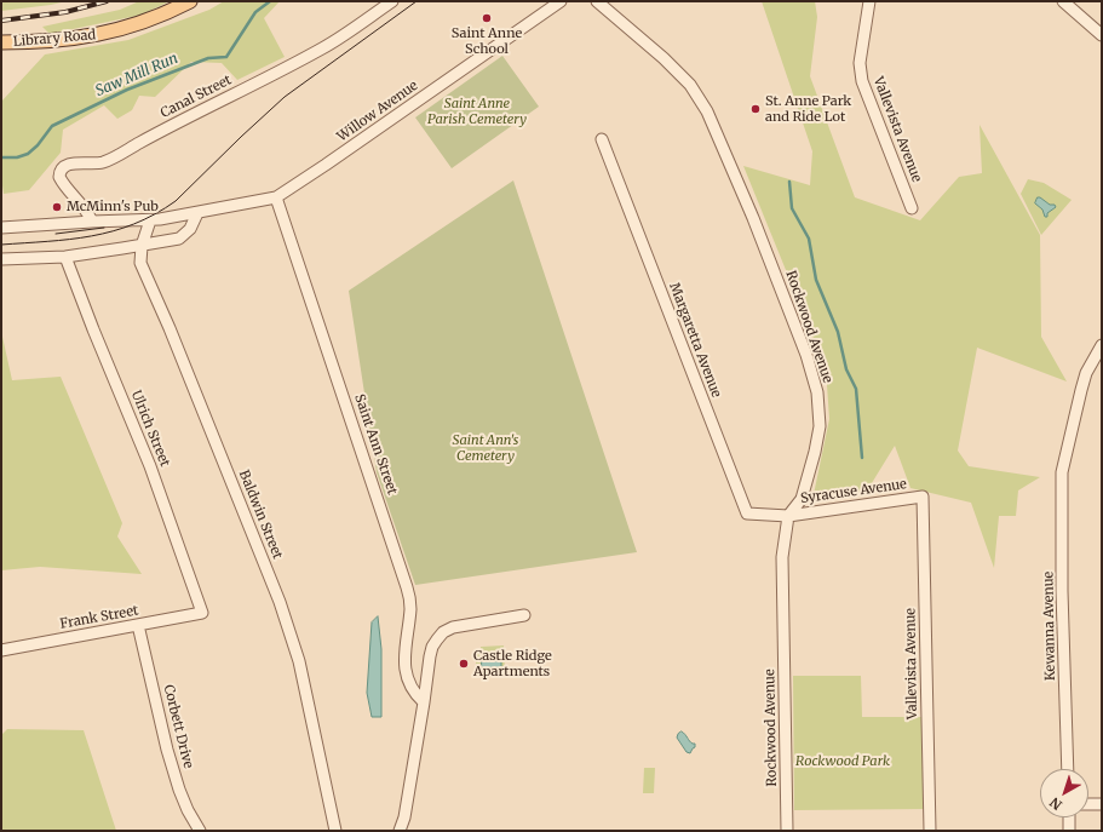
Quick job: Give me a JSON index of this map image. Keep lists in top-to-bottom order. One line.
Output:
{"streets":{"main road":["Library Road"],"street":["Canal Street","Willow Avenue","Vallevista Avenue","Rockwood Avenue","Margaretta Avenue","Ulrich Street","Saint Ann Street","Syracuse Avenue","Baldwin Street","Frank Street","Kewanna Avenue","Corbett Drive"]},"crossings":[["Canal Street","Willow Avenue"],["Willow Avenue","Saint Ann Street"],["Willow Avenue","Baldwin Street"],["Vallevista Avenue","Syracuse Avenue"],["Rockwood Avenue","Margaretta Avenue"],["Rockwood Avenue","Syracuse Avenue"],["Margaretta Avenue","Syracuse Avenue"],["Ulrich Street","Frank Street"],["Frank Street","Corbett Drive"]],"water":["Saw Mill Run"],"parks":["Saint Anne Parish Cemetery","Saint Ann's Cemetery","Rockwood Park"],"places":["Saint Anne School","St. Anne Park and Ride Lot","McMinn's Pub","Castle Ridge Apartments"],"north":"bottom left"}
